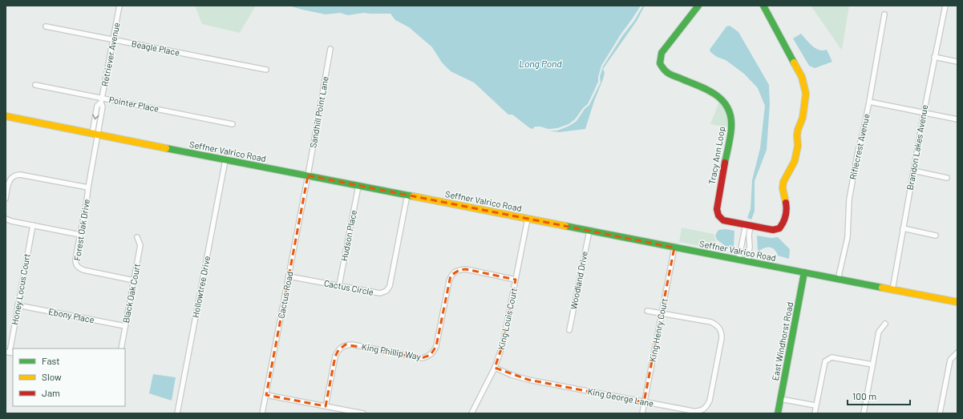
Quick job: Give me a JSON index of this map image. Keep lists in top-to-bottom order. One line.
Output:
{"streets":{"street":["Beagle Place","Retriever Avenue","Pointer Place","Sandhill Point Lane","Riflecrest Avenue","Brandon Lakes Avenue","Seffner Valrico Road","Tracy Ann Loop","Forest Oak Drive","Hudson Place","Woodland Drive","Hollowtree Drive","Cactus Circle","Honey Locus Court","Black Oak Court","Cactus Road","Ebony Place","King Louis Court","King Henry Court","East Windhorst Road","King Phillip Way","King George Lane"]},"crossings":[["Beagle Place","Retriever Avenue"],["Retriever Avenue","Pointer Place"],["Retriever Avenue","Seffner Valrico Road"],["Retriever Avenue","Forest Oak Drive"],["Sandhill Point Lane","Seffner Valrico Road"],["Sandhill Point Lane","Cactus Road"],["Riflecrest Avenue","Seffner Valrico Road"],["Brandon Lakes Avenue","Seffner Valrico Road"],["Seffner Valrico Road","Forest Oak Drive"],["Seffner Valrico Road","Hudson Place"],["Seffner Valrico Road","Woodland Drive"],["Seffner Valrico Road","Hollowtree Drive"],["Seffner Valrico Road","Cactus Circle"],["Seffner Valrico Road","Cactus Road"],["Seffner Valrico Road","King Louis Court"],["Seffner Valrico Road","King Henry Court"],["Seffner Valrico Road","East Windhorst Road"],["Forest Oak Drive","Black Oak Court"],["Hudson Place","Cactus Circle"],["Cactus Circle","Cactus Road"],["Honey Locus Court","Ebony Place"],["Black Oak Court","Ebony Place"],["King Louis Court","King Phillip Way"],["King Louis Court","King George Lane"],["King Henry Court","King George Lane"]],"water":["Long Pond"],"legend":["Fast","Slow","Jam"],"scale_bar":"100 m"}
